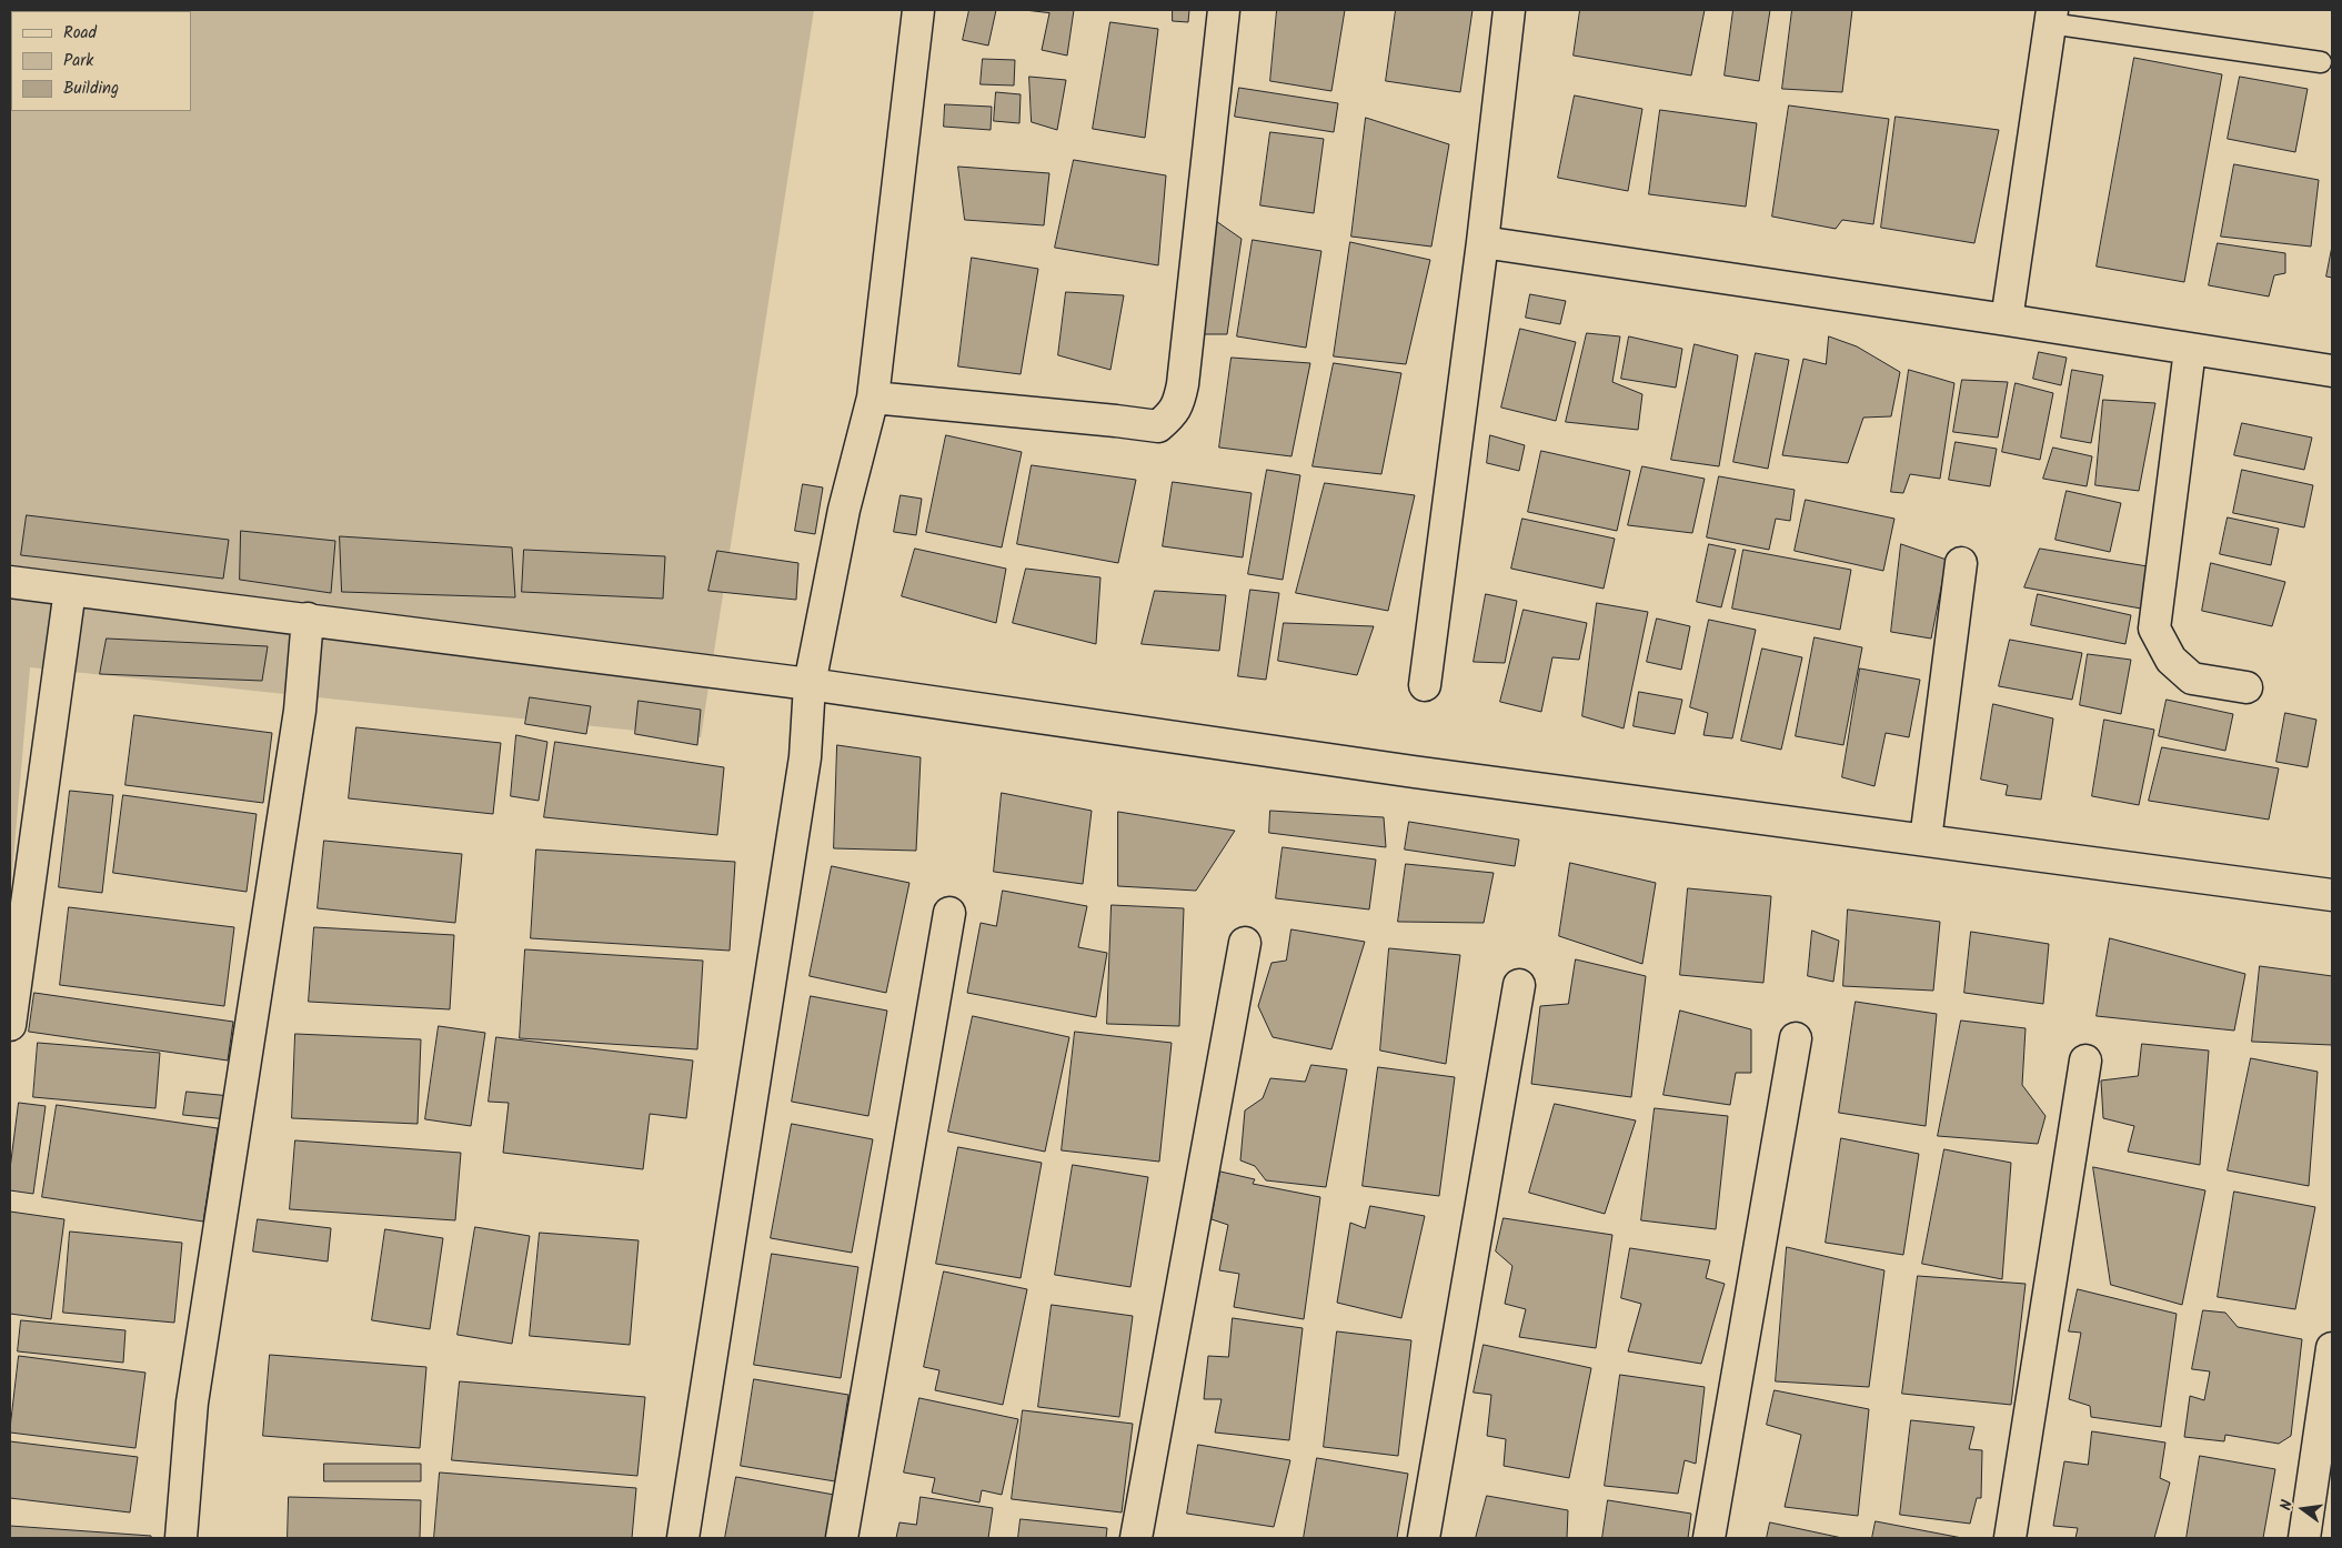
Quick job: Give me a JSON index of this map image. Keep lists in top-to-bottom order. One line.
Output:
{"legend":["Road","Park","Building"],"north":"left"}
